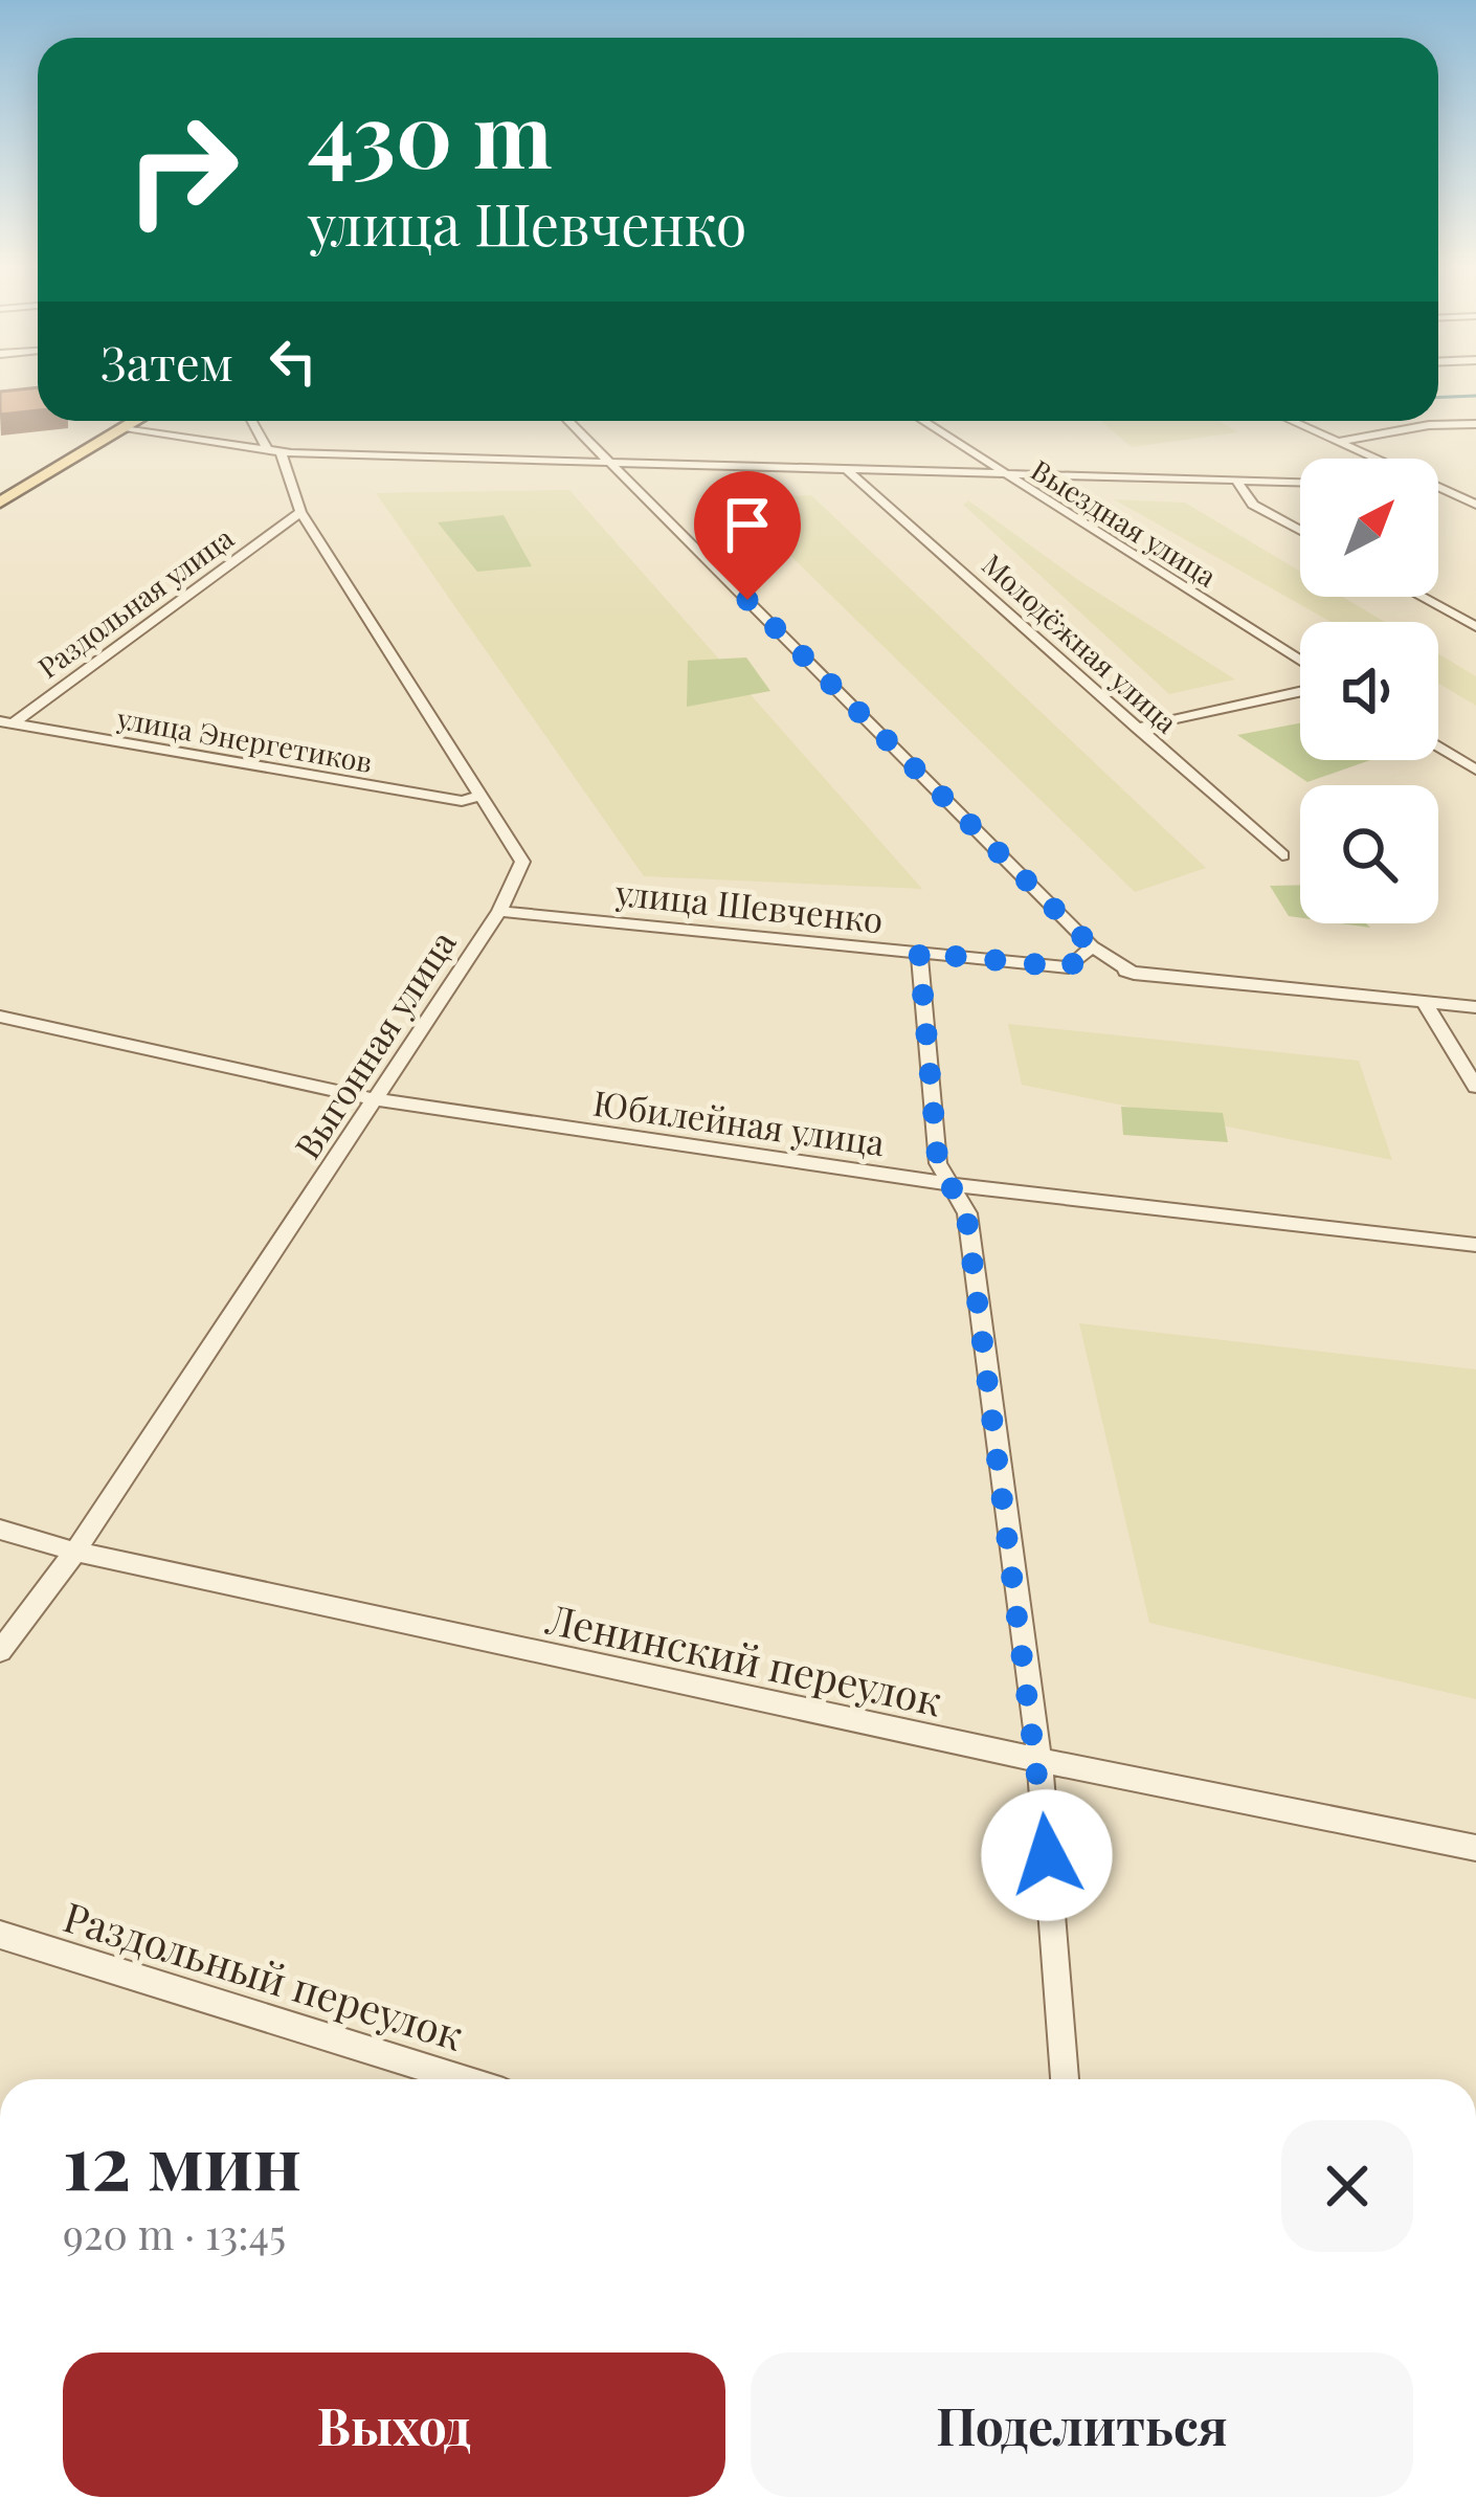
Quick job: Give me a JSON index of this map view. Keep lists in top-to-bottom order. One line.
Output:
{"streets":{"street":["Выездная улица","Раздольная улица","Молодёжная улица","улица Энергетиков","улица Шевченко","Выгонная улица","Юбилейная улица","Ленинский переулок","Раздольный переулок"]},"crossings":[["Раздольная улица","улица Энергетиков"],["Раздольная улица","Выгонная улица"],["улица Энергетиков","Выгонная улица"],["улица Шевченко","Выгонная улица"],["Выгонная улица","Юбилейная улица"],["Выгонная улица","Ленинский переулок"]],"north":"top right","page":{"turn":["430 m","улица Шевченко"],"then":"Затем","heading":["12 мин","920 m · 13:45"],"buttons":["Выход","Поделиться"]}}
